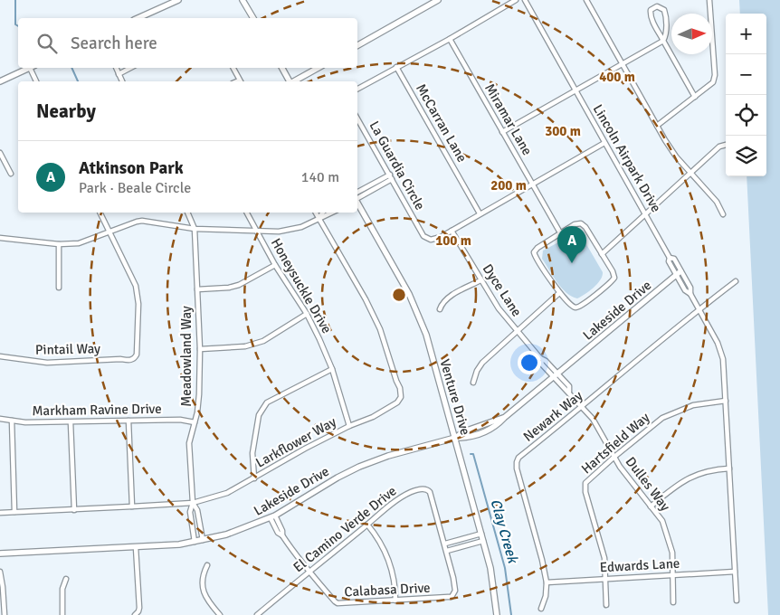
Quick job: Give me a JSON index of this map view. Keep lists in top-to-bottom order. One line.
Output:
{"streets":{"street":["Miramar Lane","McCarran Lane","Lincoln Airpark Drive","La Guardia Circle","Honeysuckle Drive","Dyce Lane","Lakeside Drive","Pintail Way","Meadowland Way","Venture Drive","Markham Ravine Drive","Newark Way","Larkflower Way","Hartsfield Way","Dulles Way","El Camino Verde Drive","Edwards Lane","Calabasa Drive"]},"crossings":[["Miramar Lane","La Guardia Circle"],["McCarran Lane","La Guardia Circle"],["Lincoln Airpark Drive","La Guardia Circle"],["Lincoln Airpark Drive","Lakeside Drive"],["Lincoln Airpark Drive","Newark Way"],["Lincoln Airpark Drive","Hartsfield Way"],["Lincoln Airpark Drive","Edwards Lane"],["La Guardia Circle","Dyce Lane"],["Honeysuckle Drive","Larkflower Way"],["Dyce Lane","Lakeside Drive"],["Dyce Lane","Dulles Way"],["Lakeside Drive","Meadowland Way"],["Lakeside Drive","Venture Drive"],["Lakeside Drive","Dulles Way"],["Lakeside Drive","Calabasa Drive"],["Meadowland Way","Markham Ravine Drive"],["Meadowland Way","Larkflower Way"],["Newark Way","Dulles Way"],["Newark Way","Edwards Lane"],["Hartsfield Way","Dulles Way"],["Hartsfield Way","Edwards Lane"],["Dulles Way","Edwards Lane"],["El Camino Verde Drive","Calabasa Drive"]],"water":["Clay Creek"],"north":"right","page":{"map_buttons":["+","−"],"search":"Search here","heading":"Nearby","list":[{"mark":"A","name":"Atkinson Park","note":"Park · Beale Circle","value":"140 m"}],"pins":"A"},"rings":["400 m","300 m","200 m","100 m"]}
